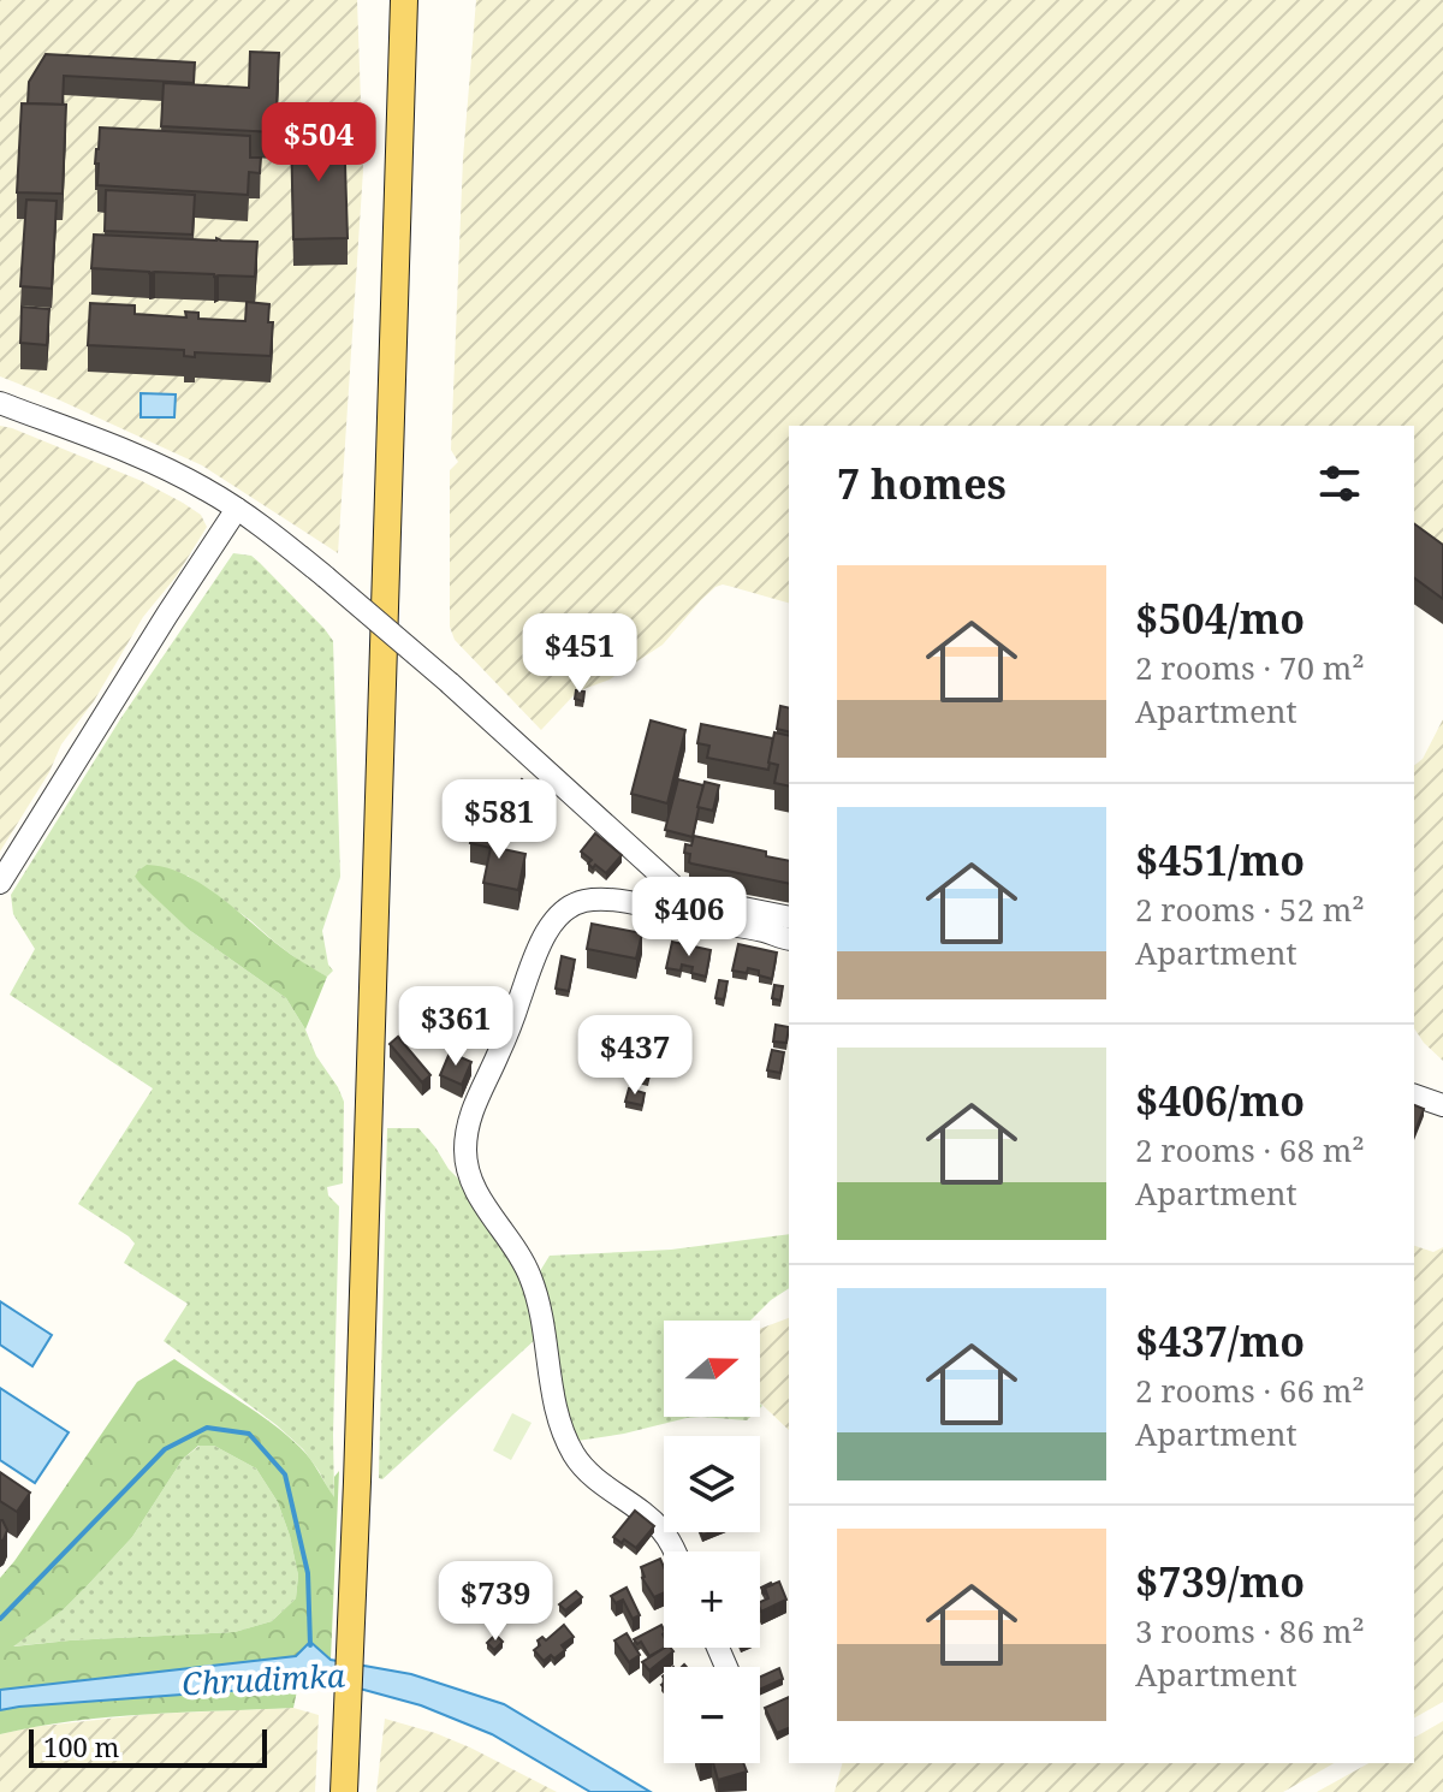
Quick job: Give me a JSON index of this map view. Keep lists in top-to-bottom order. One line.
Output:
{"water":["Chrudimka"],"scale_bar":"100 m","north":"right","page":{"price":["$504","$451","$581","$406","$361","$437","$739"],"heading":"7 homes","list":[{"name":"$504/mo","note":"2 rooms · 70 m² · Apartment"},{"name":"$451/mo","note":"2 rooms · 52 m² · Apartment"},{"name":"$406/mo","note":"2 rooms · 68 m² · Apartment"},{"name":"$437/mo","note":"2 rooms · 66 m² · Apartment"},{"name":"$739/mo","note":"3 rooms · 86 m² · Apartment"}],"map_buttons":["+","−"],"scale":"100 m"}}
